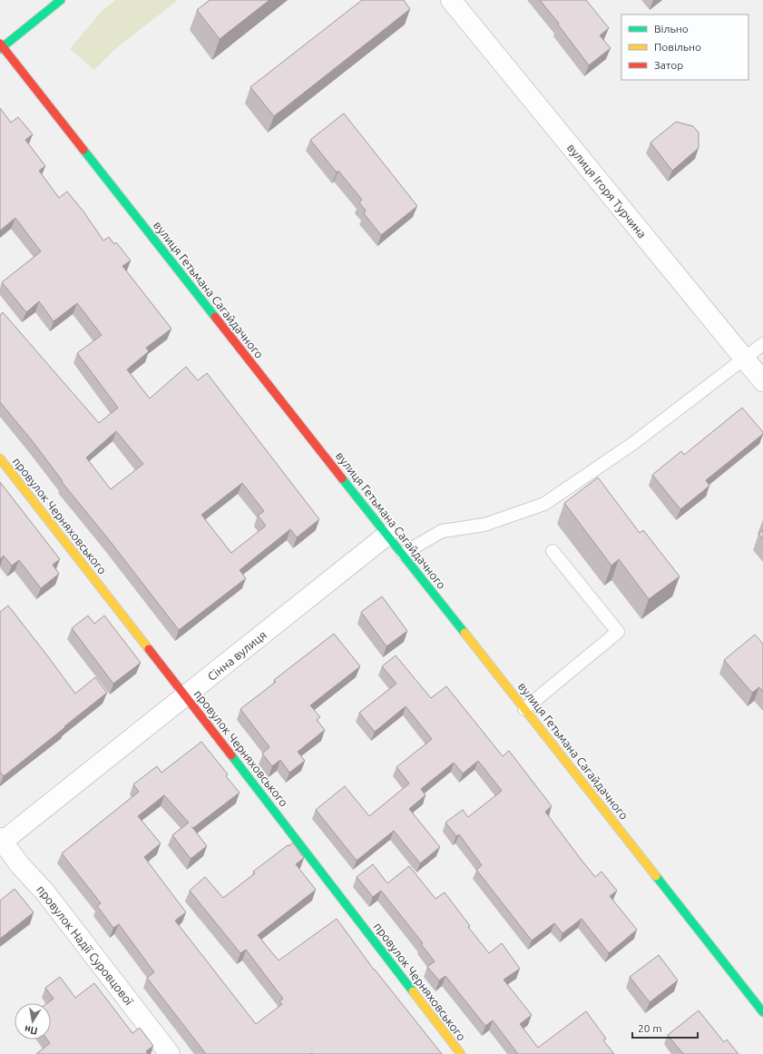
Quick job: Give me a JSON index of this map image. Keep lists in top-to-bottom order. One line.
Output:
{"streets":{"main road":["вулиця Гетьмана Сагайдачного","провулок Черняховського"],"street":["вулиця Ігоря Турчина","Сінна вулиця","провулок Надії Суровцової"]},"crossings":[["вулиця Гетьмана Сагайдачного","Сінна вулиця"],["провулок Черняховського","Сінна вулиця"],["Сінна вулиця","провулок Надії Суровцової"]],"legend":["Вільно","Повільно","Затор"],"scale_bar":"20 m","north":"bottom"}
